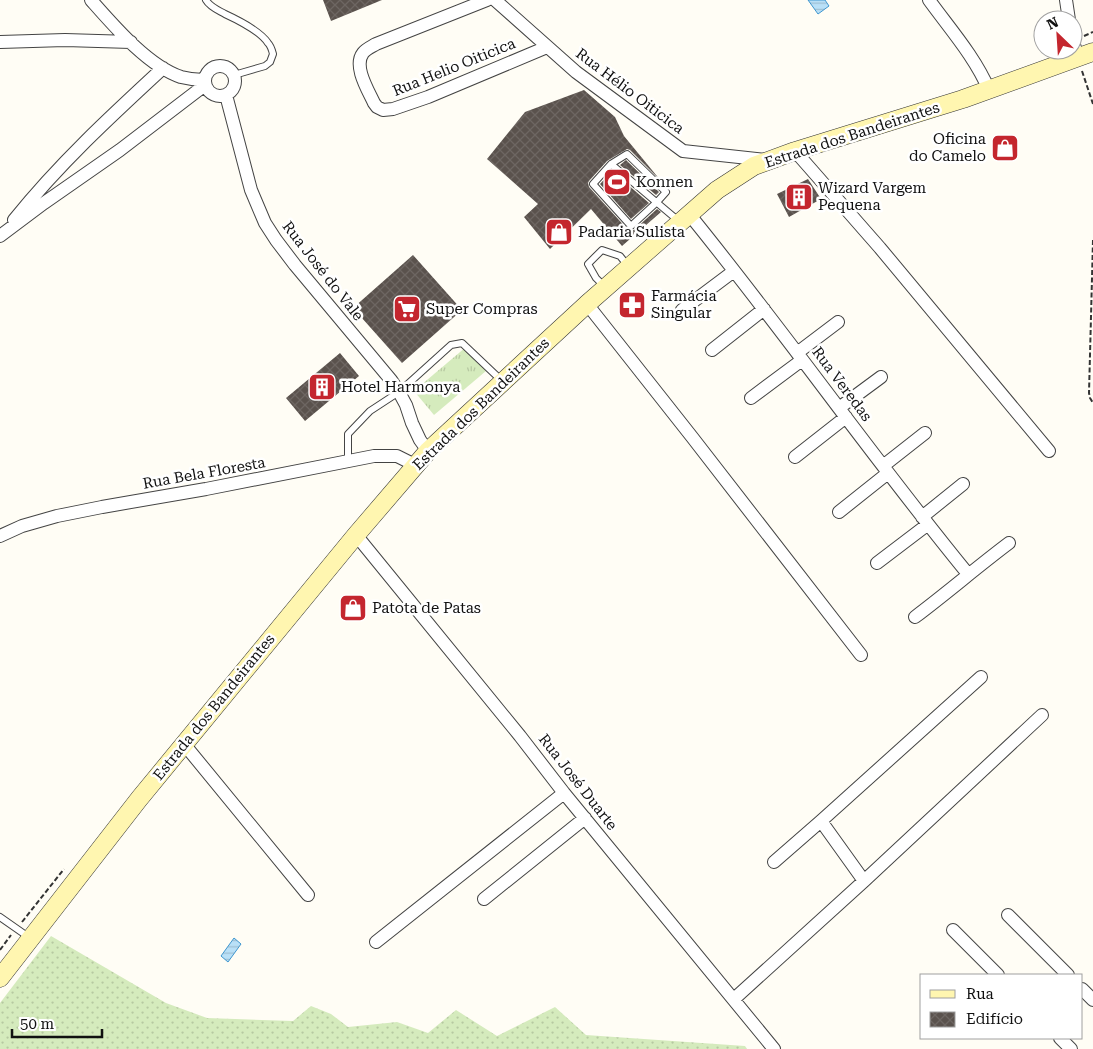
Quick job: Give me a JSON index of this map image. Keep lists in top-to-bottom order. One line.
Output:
{"streets":{"main road":["Estrada dos Bandeirantes"],"street":["Rua Helio Oiticica","Rua Hélio Oiticica","Rua José do Vale","Rua Veredas","Rua Bela Floresta","Rua José Duarte"]},"crossings":[["Rua Helio Oiticica","Rua Hélio Oiticica"],["Rua Hélio Oiticica","Estrada dos Bandeirantes"],["Estrada dos Bandeirantes","Rua José do Vale"],["Estrada dos Bandeirantes","Rua Veredas"],["Estrada dos Bandeirantes","Rua Bela Floresta"],["Estrada dos Bandeirantes","Rua José Duarte"]],"places":{"shop":["Oficina do Camelo","Padaria Sulista","Patota de Patas"],"sports":["Konnen"],"building":["Wizard Vargem Pequena","Hotel Harmonya"],"pharmacy":["Farmácia Singular"],"supermarket":["Super Compras"]},"legend":["Rua","Edifício"],"scale_bar":"50 m","north":"top left"}
